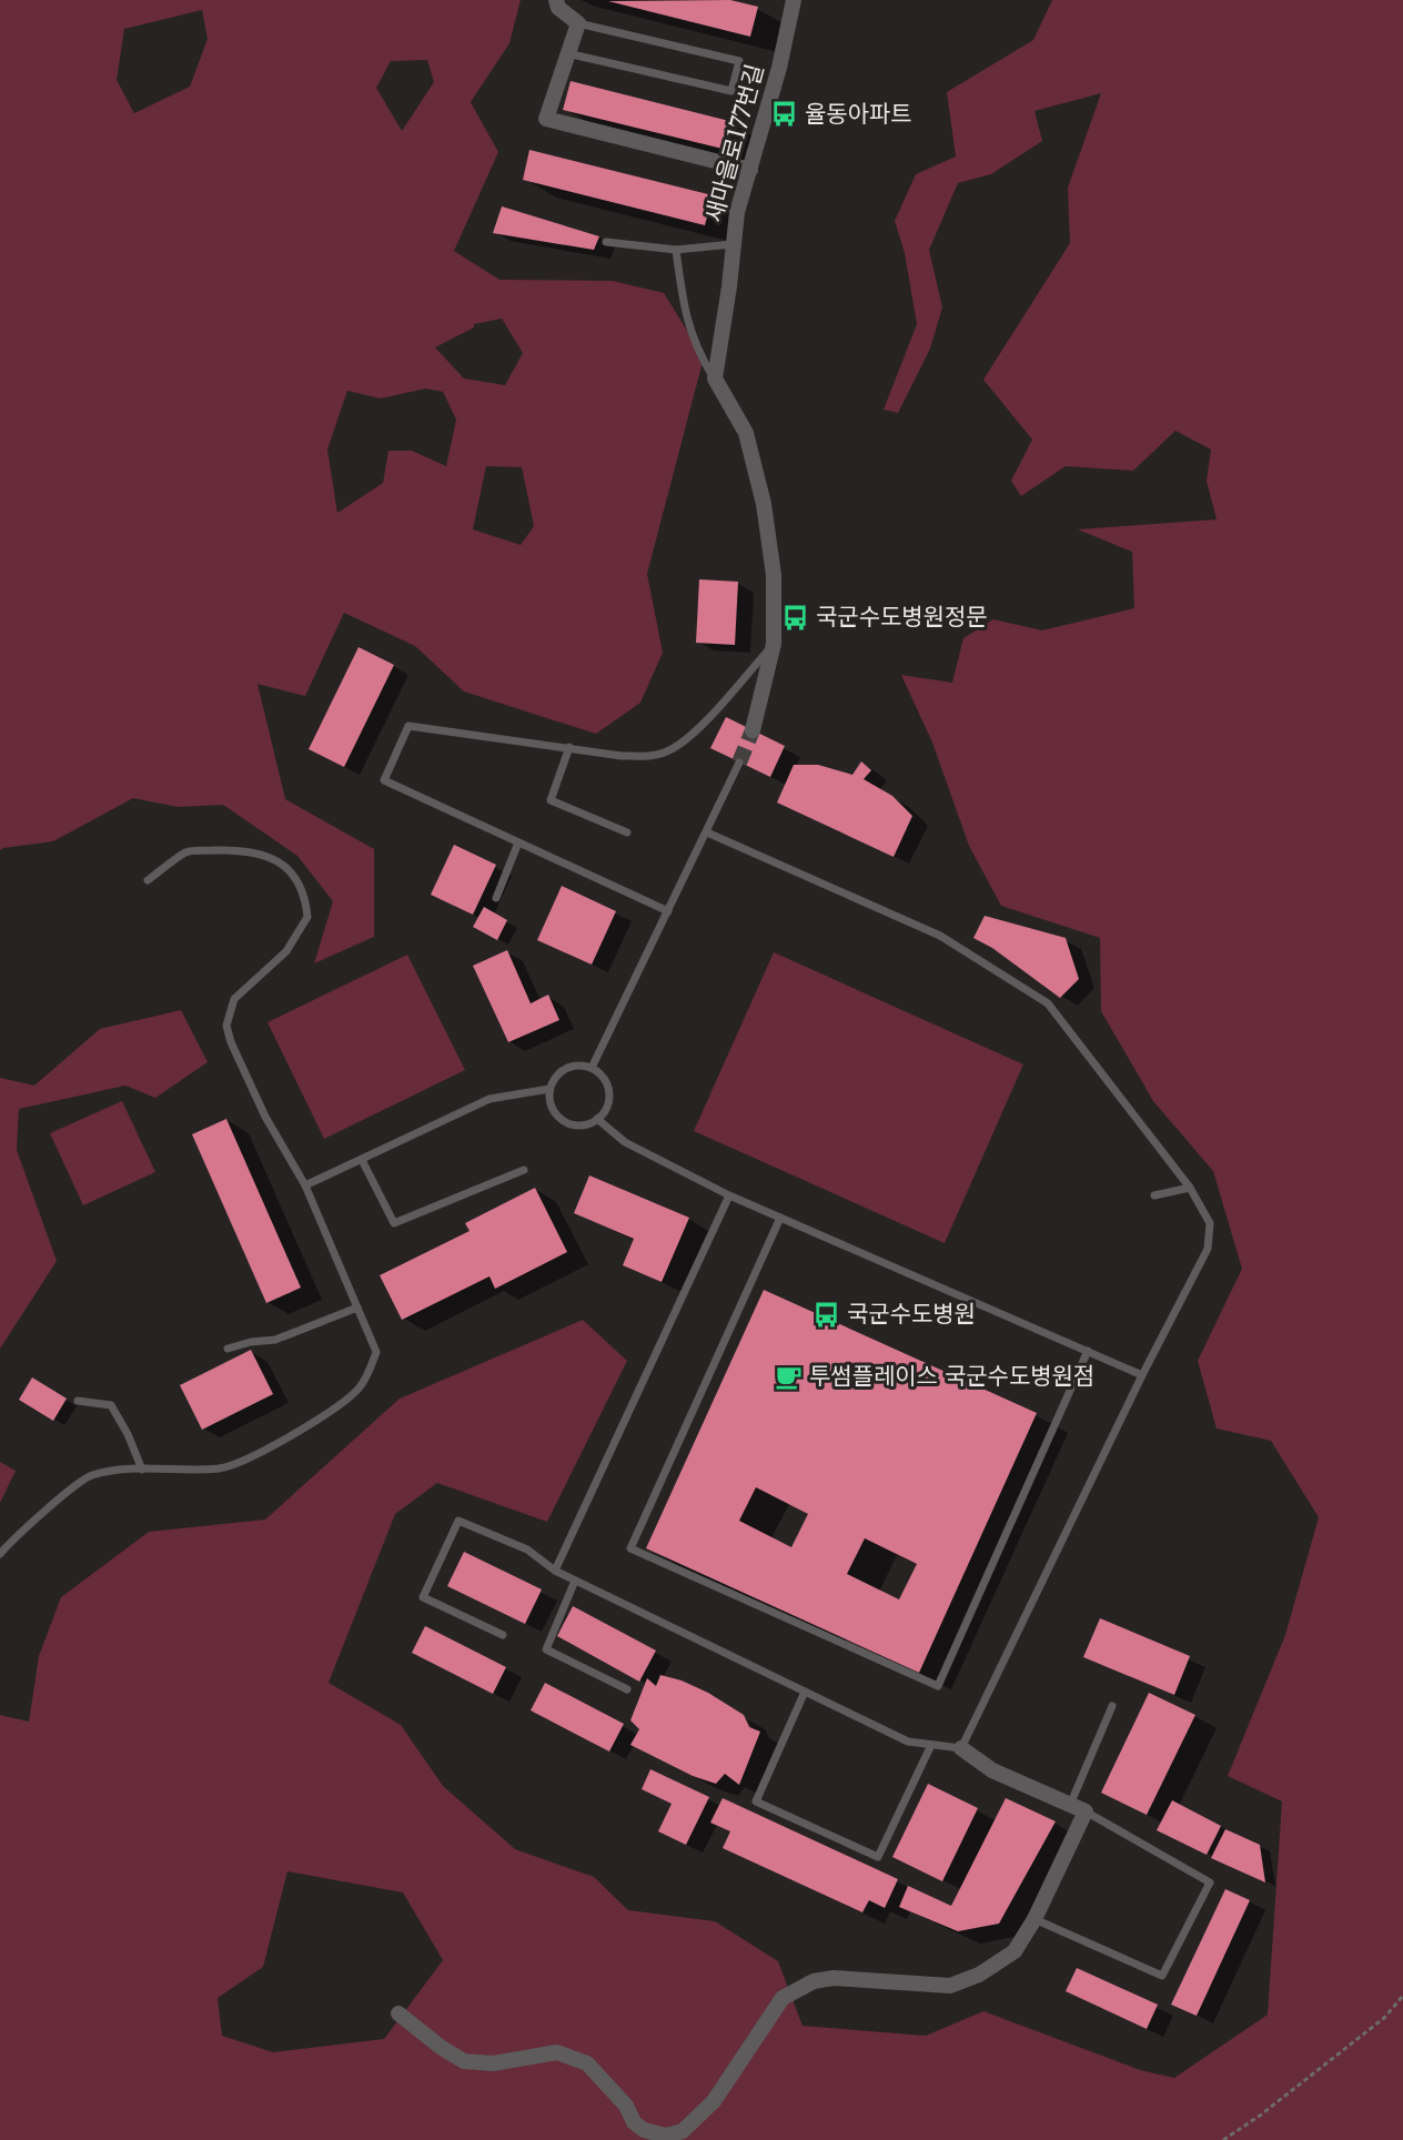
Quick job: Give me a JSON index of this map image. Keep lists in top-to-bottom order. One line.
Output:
{"streets":{"street":["새마을로177번길"]},"places":{"bus stop":["율동아파트","국군수도병원정문","국군수도병원"],"cafe":["투썸플레이스 국군수도병원점"]}}
